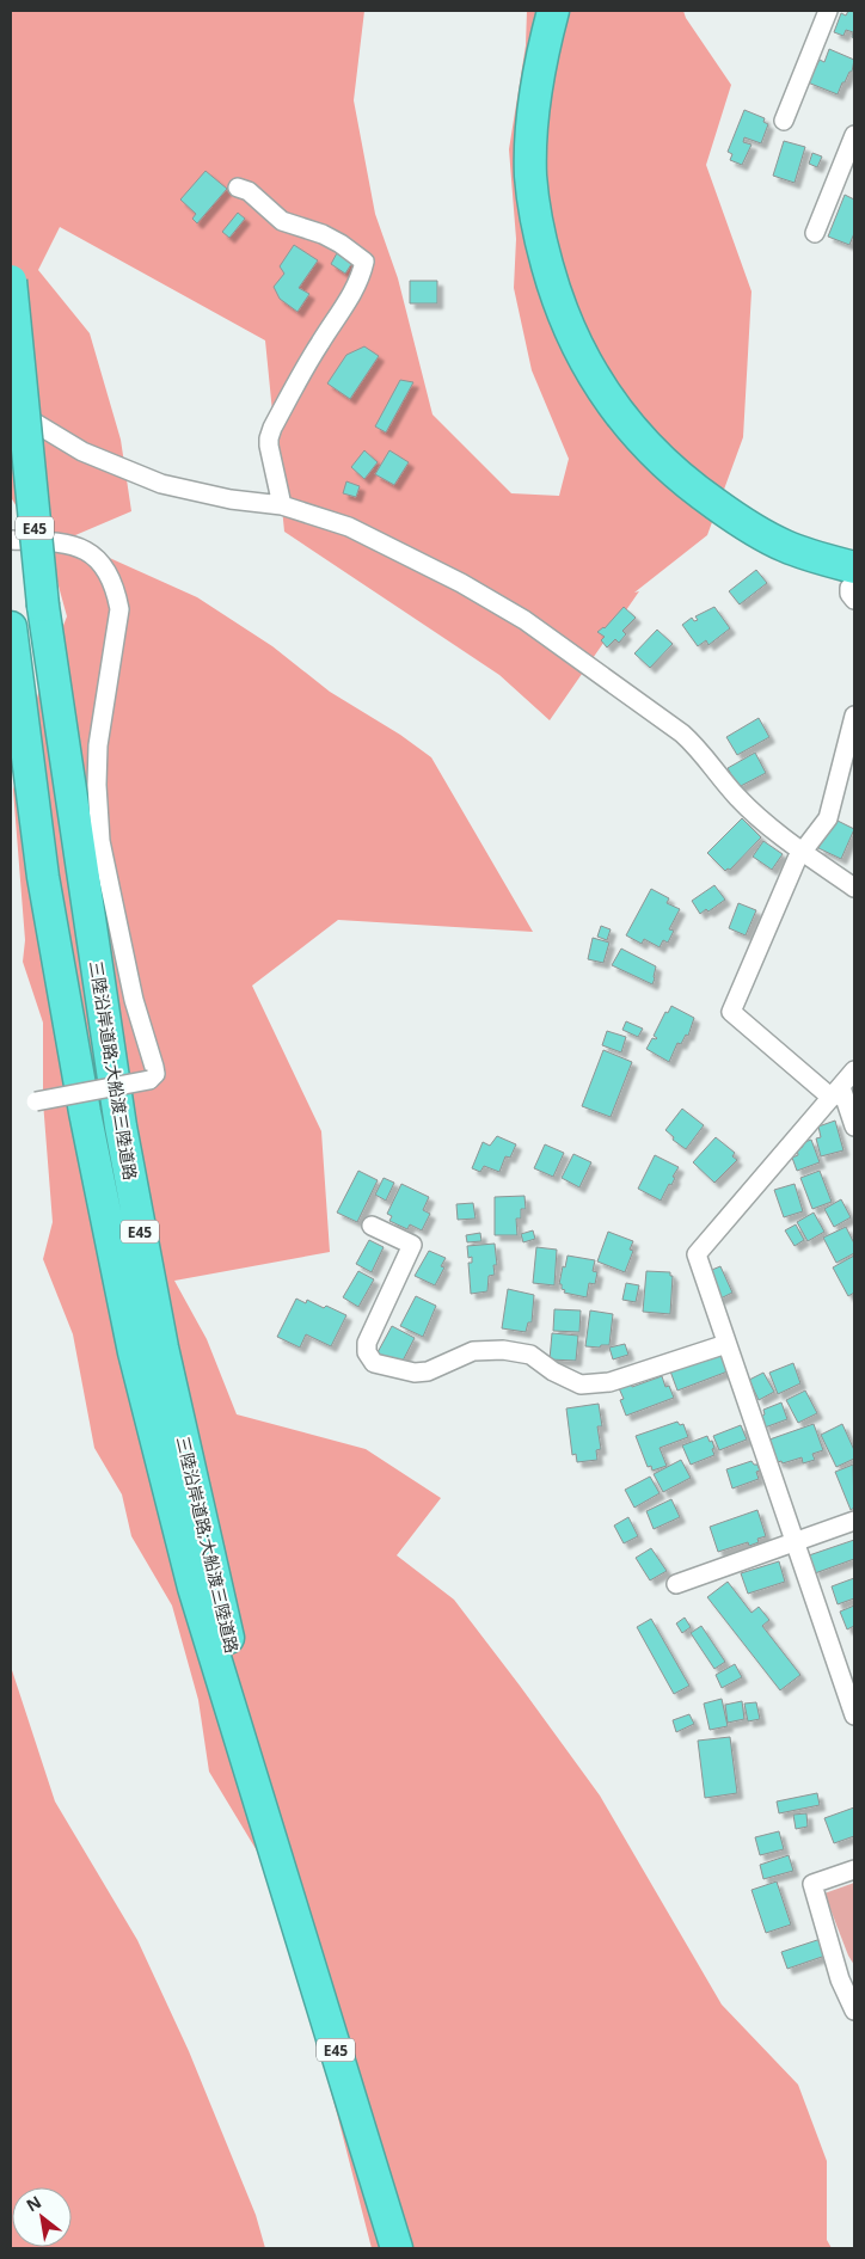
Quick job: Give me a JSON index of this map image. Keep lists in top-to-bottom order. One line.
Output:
{"streets":{"highway":["E45","三陸沿岸道路;大船渡三陸道路"]},"north":"top left"}
